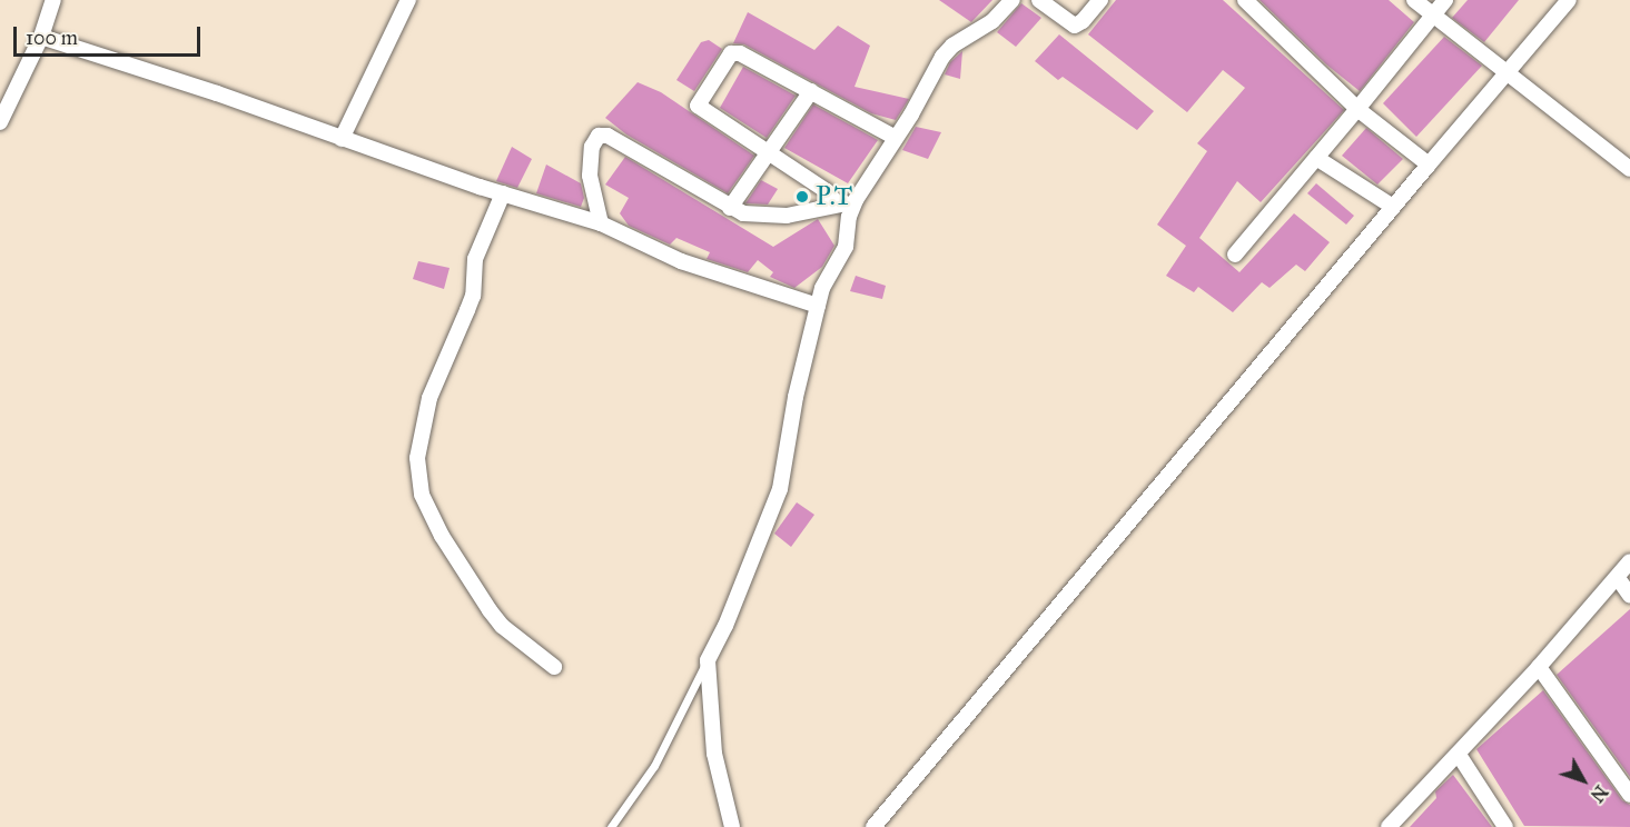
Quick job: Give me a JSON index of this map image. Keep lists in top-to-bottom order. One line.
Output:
{"places":["P.T"],"scale_bar":"100 m","north":"bottom right"}
